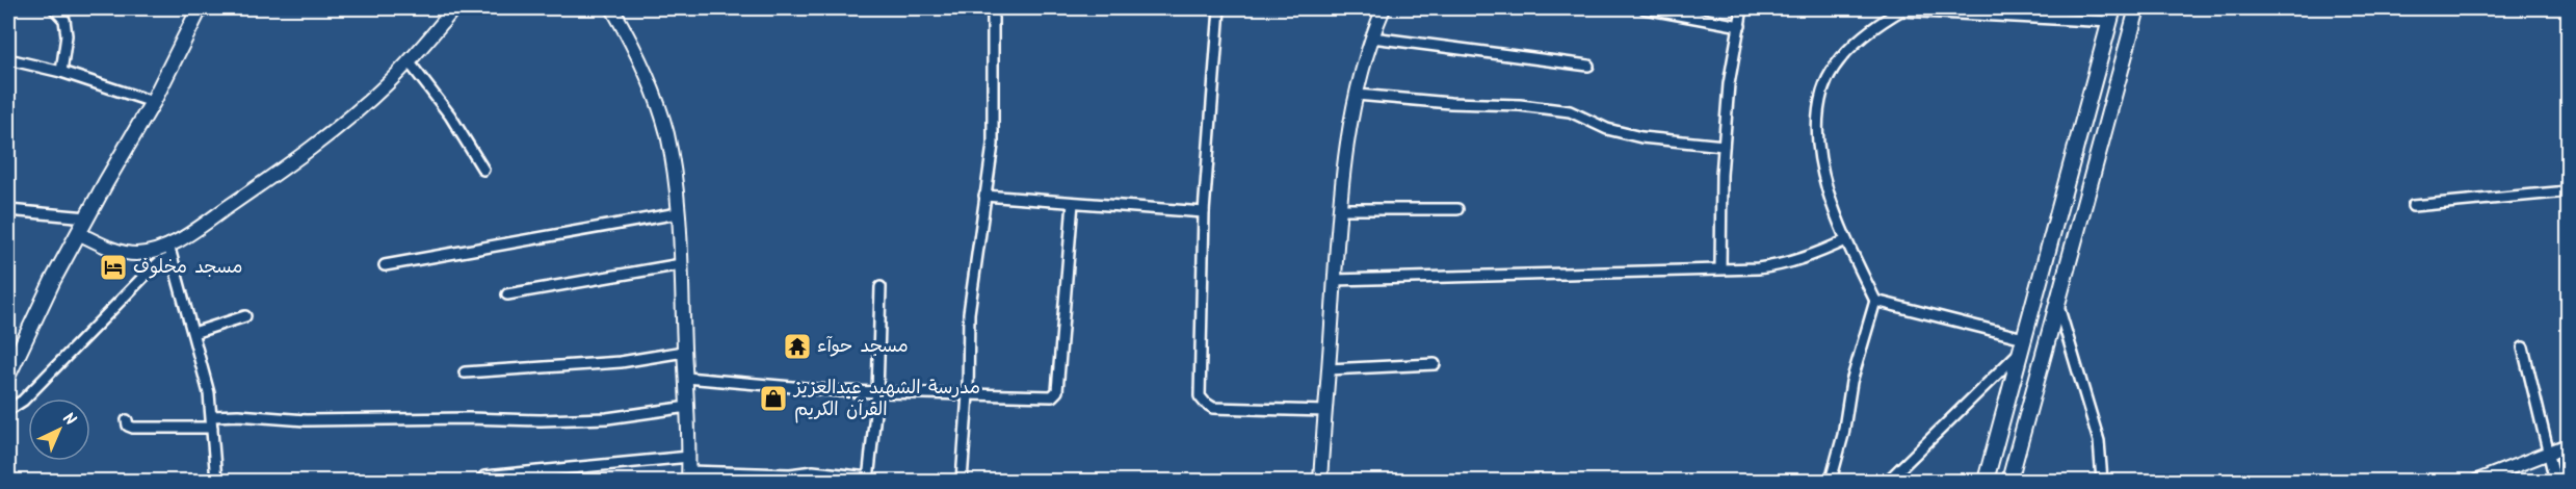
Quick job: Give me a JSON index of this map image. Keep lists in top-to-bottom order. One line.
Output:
{"places":{"hotel":["مسجد مخلوف"],"temple":["مسجد حوآء"],"shop":["مدرسة الشهيد عبدالعزيز القرآن الكريم"]},"north":"top right"}
